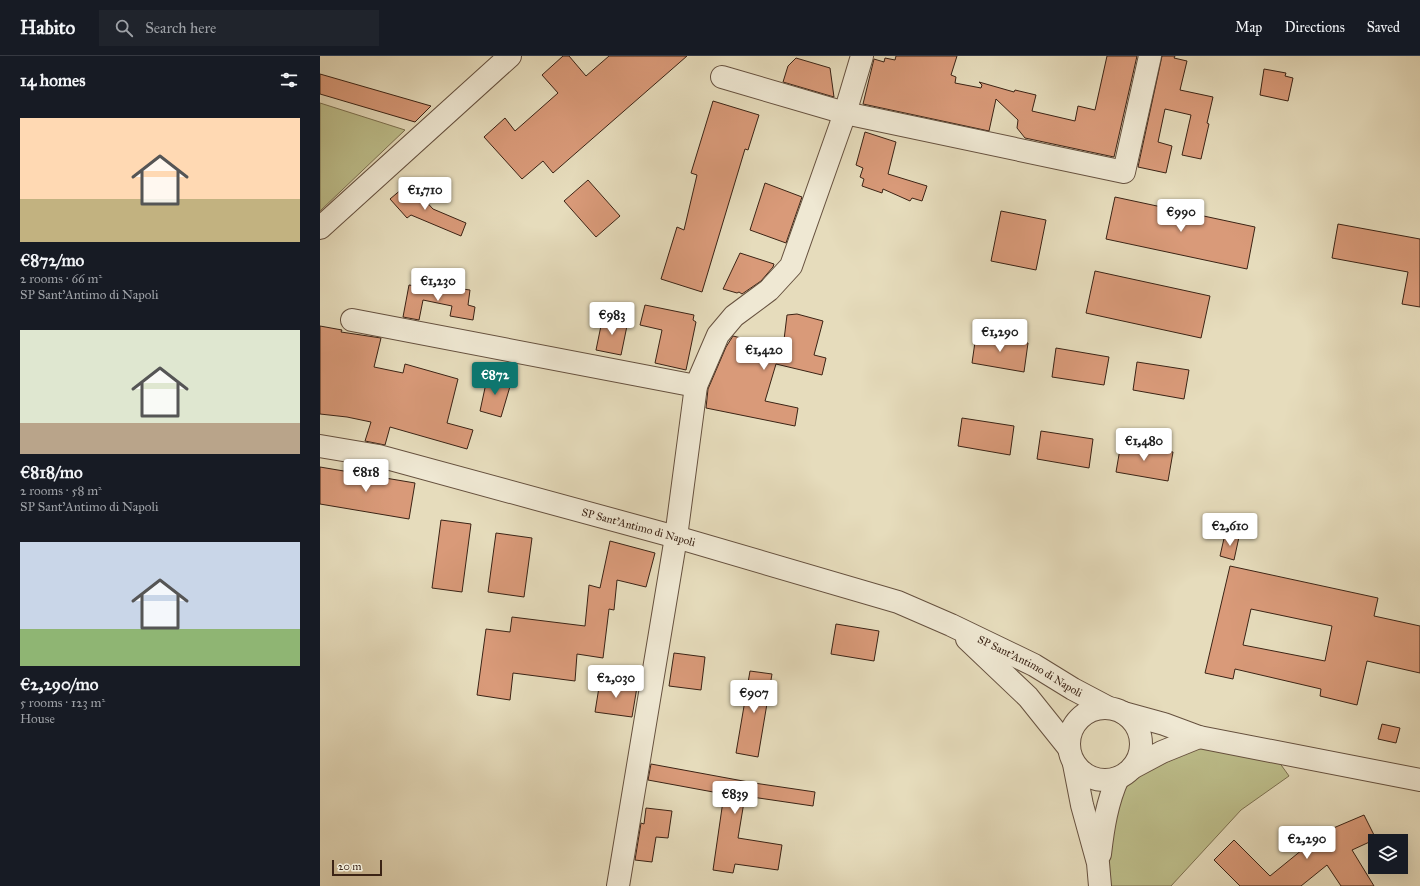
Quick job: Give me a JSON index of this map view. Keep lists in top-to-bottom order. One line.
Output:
{"streets":{"street":["SP Sant'Antimo di Napoli"]},"scale_bar":"20 m","page":{"header":"Habito","search":"Search here","nav":["Map","Directions","Saved"],"heading":"14 homes","list":[{"name":"€872/mo","note":"2 rooms · 66 m² · SP Sant'Antimo di Napoli"},{"name":"€818/mo","note":"2 rooms · 58 m² · SP Sant'Antimo di Napoli"},{"name":"€2,290/mo","note":"5 rooms · 123 m² · House"}],"price":["€1,710","€990","€1,230","€983","€1,290","€1,420","€872","€1,480","€818","€2,610","€2,030","€907","€839","€2,290"],"scale":"20 m"}}
